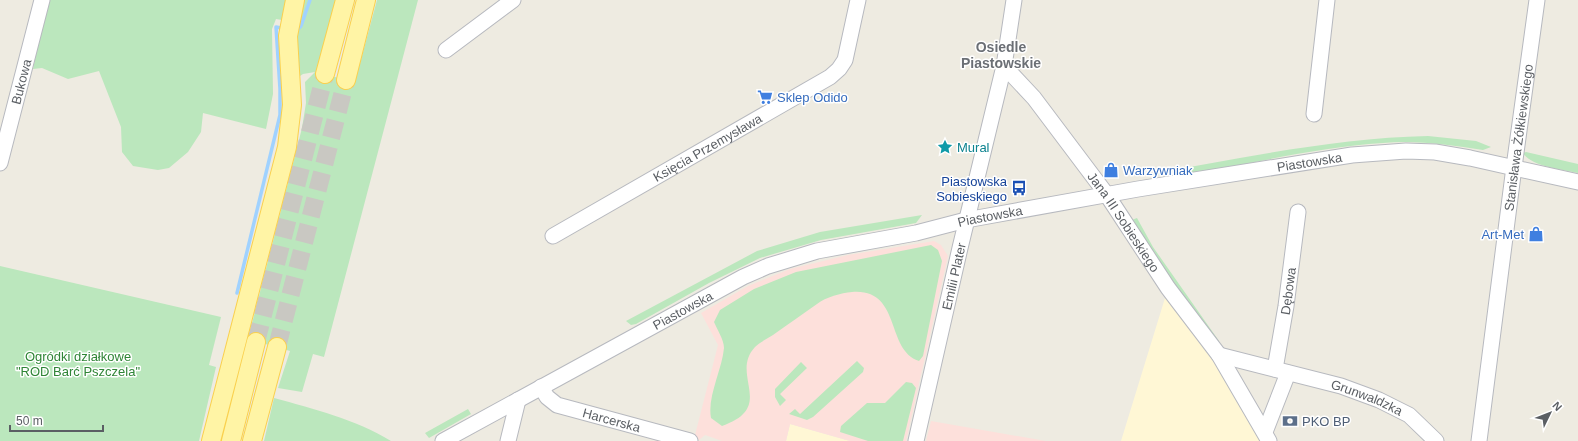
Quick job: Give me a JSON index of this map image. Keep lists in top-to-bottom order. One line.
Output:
{"streets":{"street":["Bukowa","Stanisława Żółkiewskiego","Księcia Przemysława","Piastowska","Jana III Sobieskiego","Emilii Plater","Dębowa","Grunwaldzka","Harcerska"]},"crossings":[["Stanisława Żółkiewskiego","Piastowska"],["Piastowska","Jana III Sobieskiego"],["Piastowska","Emilii Plater"],["Piastowska","Harcerska"],["Jana III Sobieskiego","Emilii Plater"],["Jana III Sobieskiego","Grunwaldzka"],["Dębowa","Grunwaldzka"]],"districts":["Osiedle Piastowskie"],"parks":["Ogródki działkowe \"ROD Barć Pszczela\""],"places":{"supermarket":["Sklep Odido"],"place":["Mural"],"shop":["Warzywniak","Art-Met"],"bus stop":["Piastowska Sobieskiego"],"bank":["PKO BP"]},"scale_bar":"50 m","north":"top right"}
